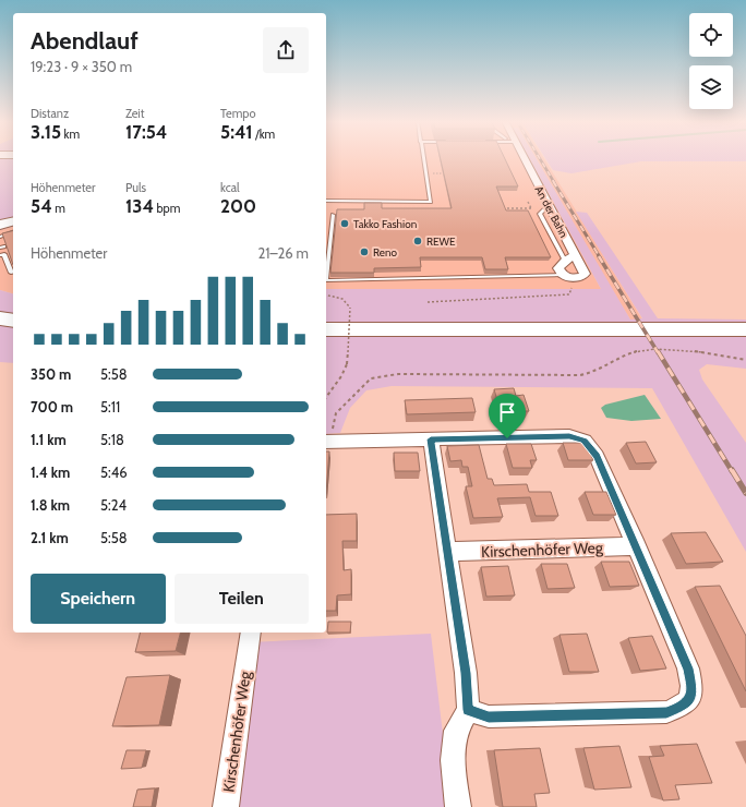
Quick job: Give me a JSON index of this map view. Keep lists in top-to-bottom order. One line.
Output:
{"streets":{"street":["An der Bahn","Kirschenhöfer Weg"]},"places":["Takko Fashion","REWE","Reno"],"page":{"heading":["Abendlauf","19:23 · 9 × 350 m"],"stats":[["Distanz","3.15 km"],["Zeit","17:54"],["Tempo","5:41 /km"],["Höhenmeter","54 m"],["Puls","134 bpm"],["kcal","200"]],"chart":["Höhenmeter","21–26 m"],"list":[{"name":"350 m","note":"5:58"},{"name":"700 m","note":"5:11"},{"name":"1.1 km","note":"5:18"},{"name":"1.4 km","note":"5:46"},{"name":"1.8 km","note":"5:24"},{"name":"2.1 km","note":"5:58"}],"buttons":["Speichern","Teilen"]}}
